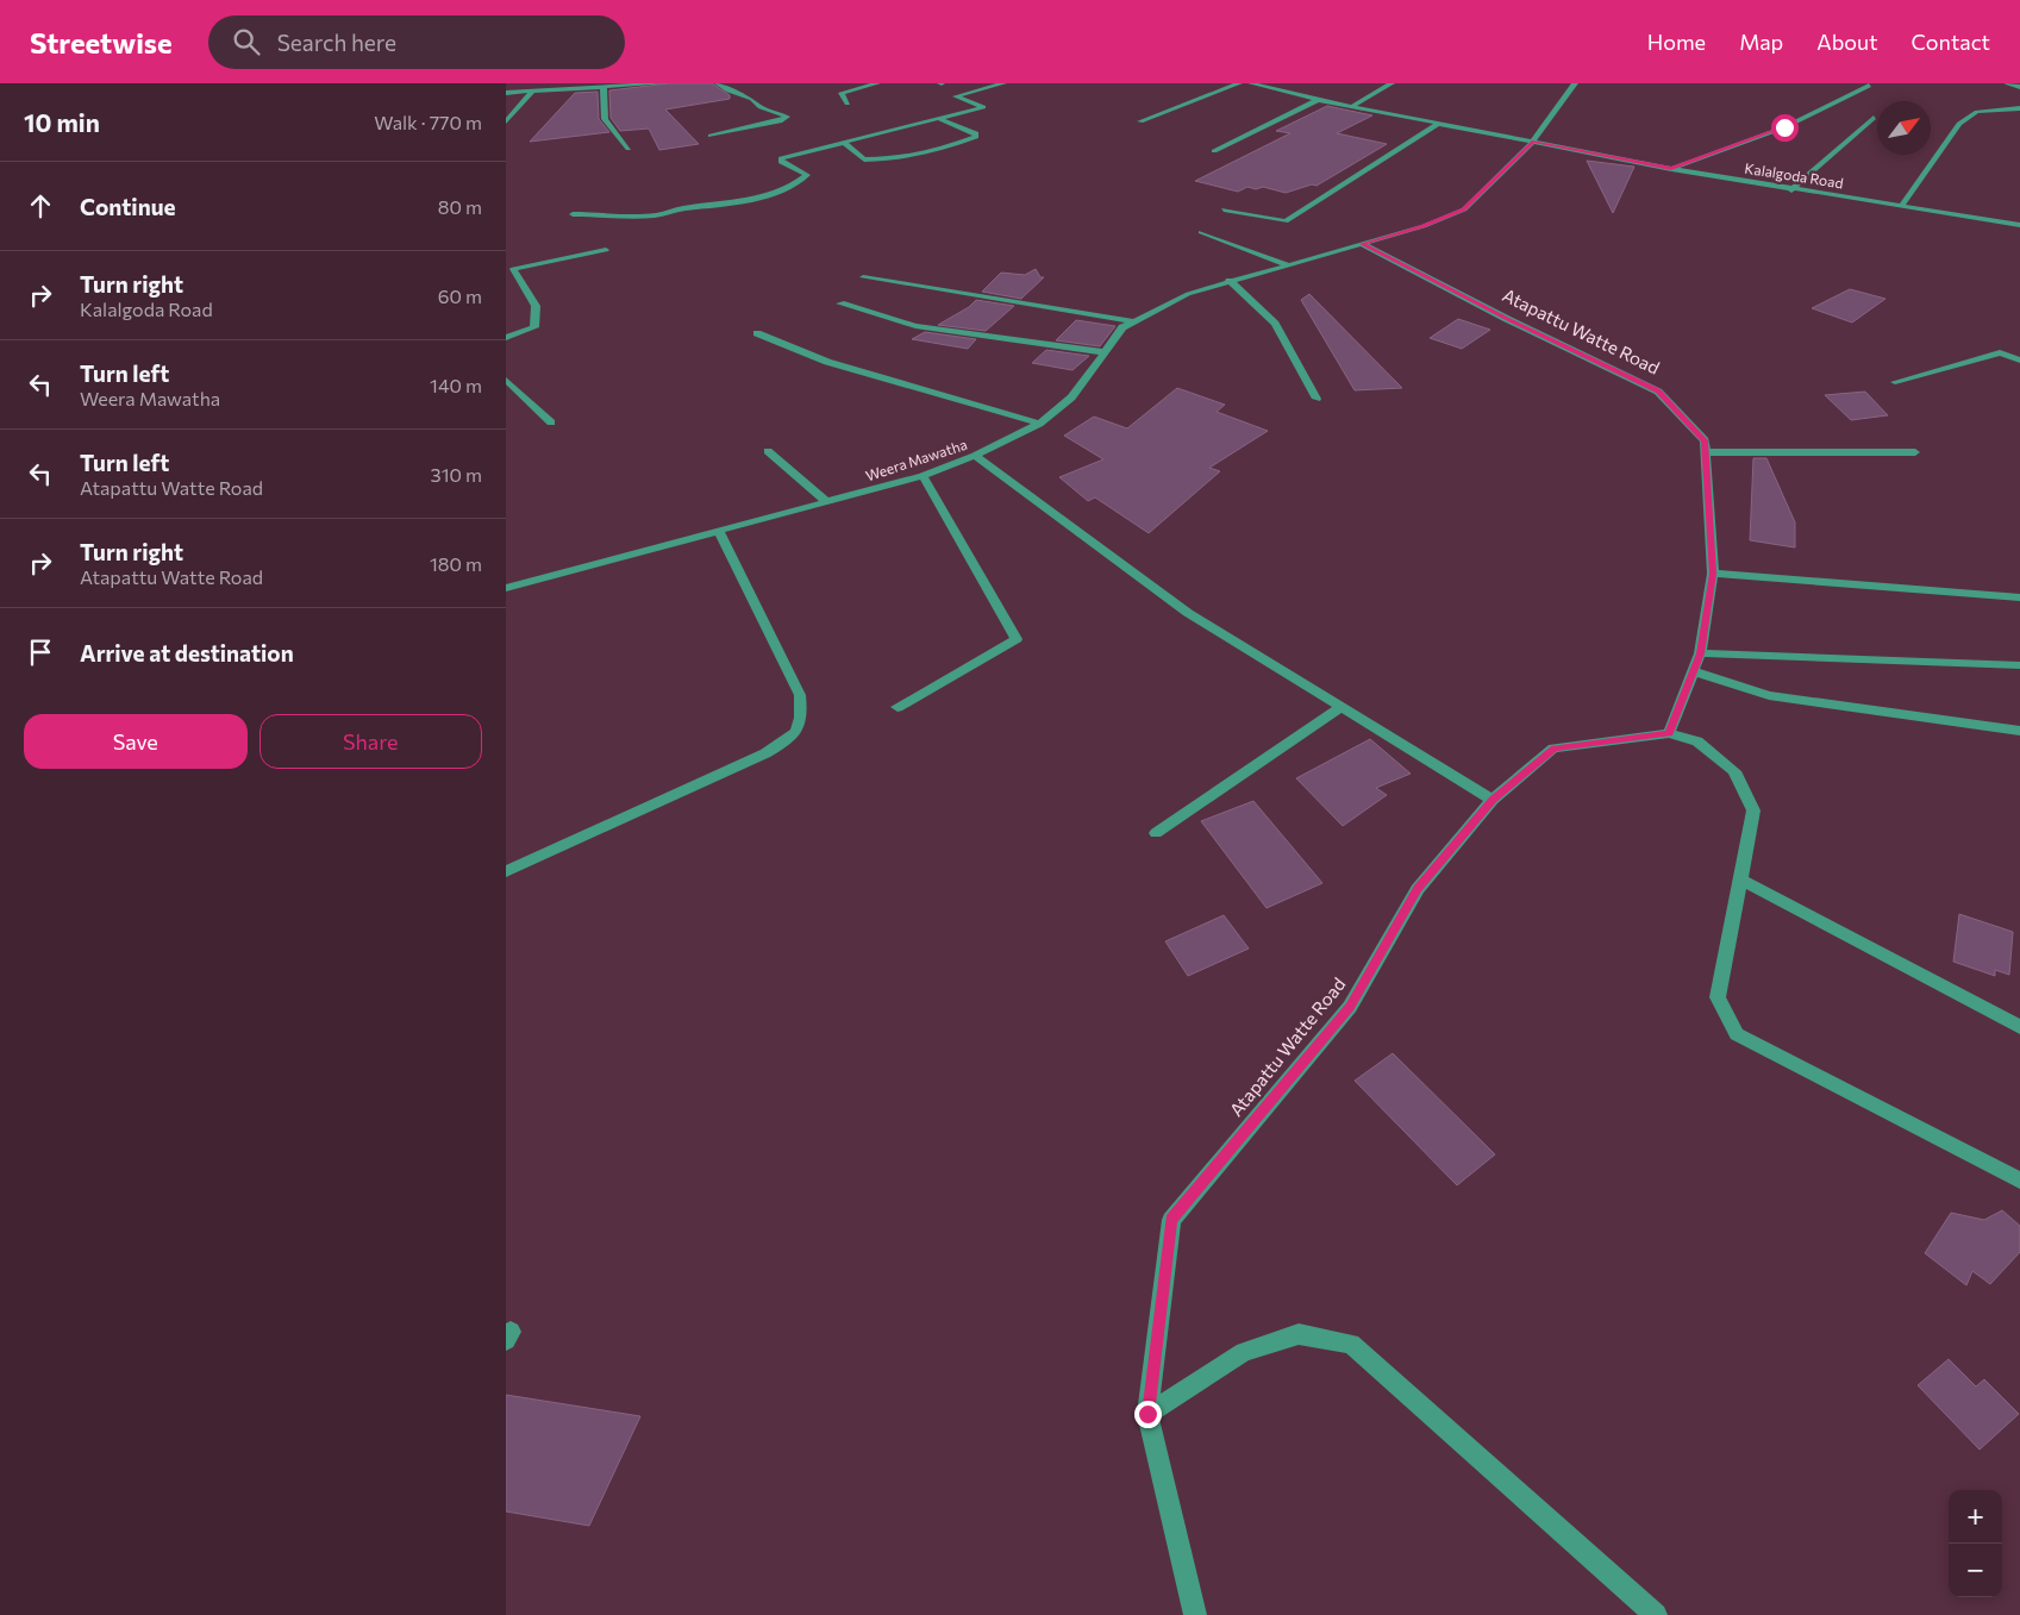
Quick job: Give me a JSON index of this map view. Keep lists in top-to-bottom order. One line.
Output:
{"streets":{"street":["Kalalgoda Road","Atapattu Watte Road","Weera Mawatha"]},"crossings":[["Kalalgoda Road","Weera Mawatha"],["Atapattu Watte Road","Weera Mawatha"]],"north":"top right","page":{"header":"Streetwise","search":"Search here","nav":["Home","Map","About","Contact"],"heading":["10 min","Walk · 770 m"],"list":[["Continue","80 m"],["Turn right","Kalalgoda Road","60 m"],["Turn left","Weera Mawatha","140 m"],["Turn left","Atapattu Watte Road","310 m"],["Turn right","Atapattu Watte Road","180 m"],"Arrive at destination"],"buttons":["Save","Share"],"map_buttons":["+","−"]}}
